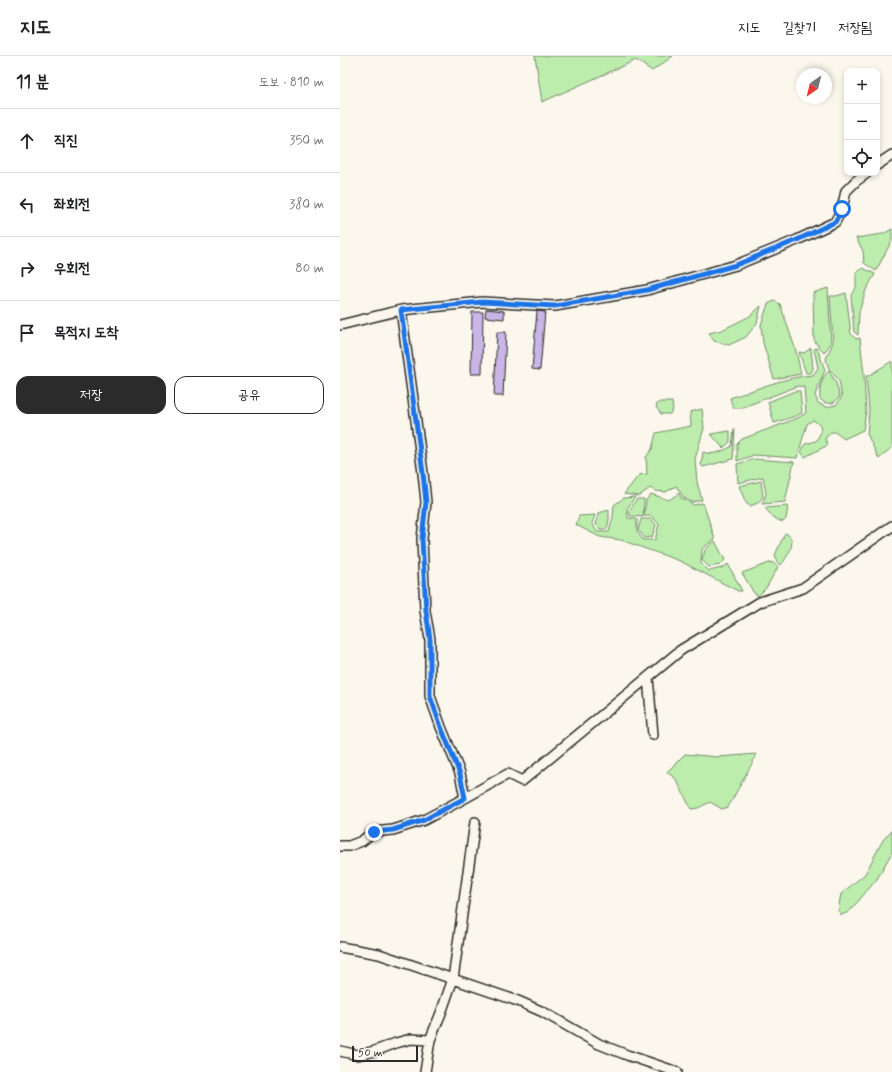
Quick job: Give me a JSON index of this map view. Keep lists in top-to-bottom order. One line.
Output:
{"scale_bar":"50 m","north":"bottom left","page":{"header":"지도","nav":["지도","길찾기","저장됨"],"heading":["11 분","도보 · 810 m"],"map_buttons":["+","−"],"list":[["직진","350 m"],["좌회전","380 m"],["우회전","80 m"],"목적지 도착"],"buttons":["저장","공유"],"scale":"50 m"}}
